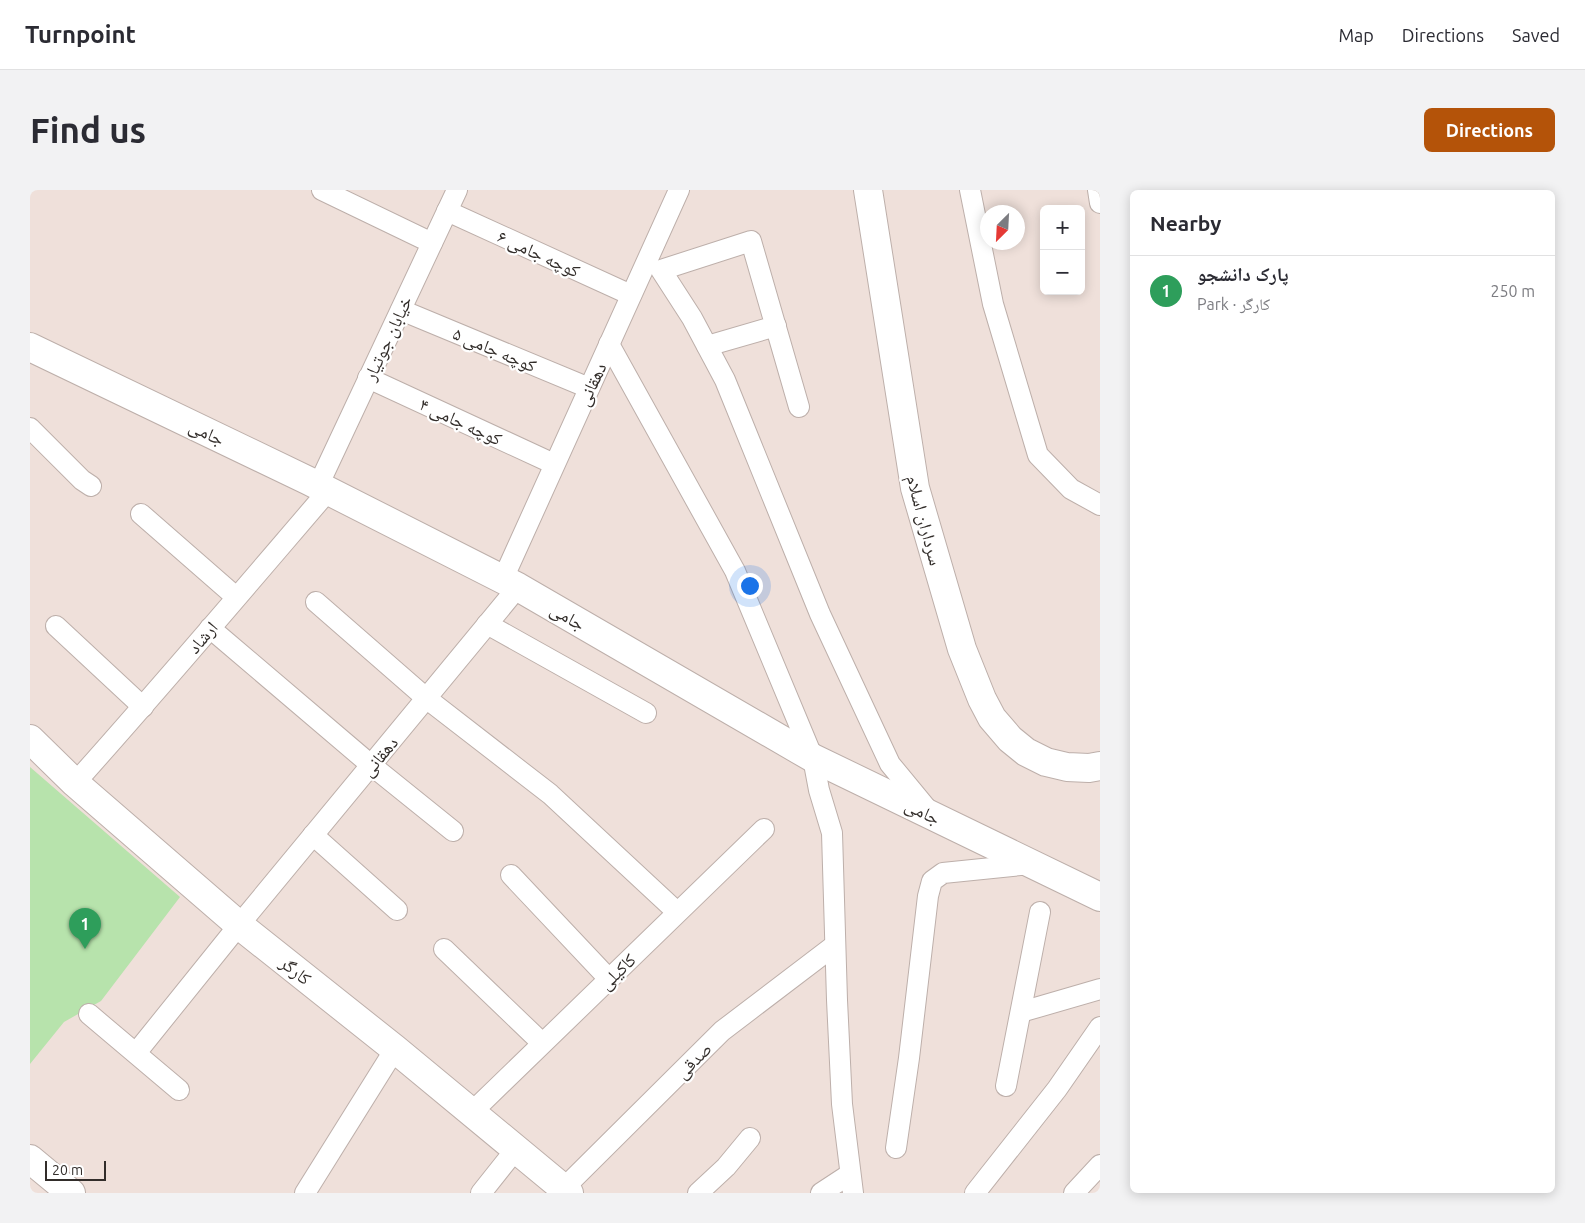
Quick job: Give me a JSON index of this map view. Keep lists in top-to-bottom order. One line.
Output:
{"streets":{"street":["کوچه جامی ۶","خیابان جوتیار","کوچه جامی ۵","دهقانی","کوچه جامی ۴","جامی","سرداران اسلام","ارشاد","کارگر","کاکیلی","صدقی"]},"crossings":[["کوچه جامی ۶","خیابان جوتیار"],["کوچه جامی ۶","دهقانی"],["خیابان جوتیار","کوچه جامی ۵"],["خیابان جوتیار","کوچه جامی ۴"],["خیابان جوتیار","جامی"],["خیابان جوتیار","ارشاد"],["کوچه جامی ۵","دهقانی"],["دهقانی","کوچه جامی ۴"],["دهقانی","جامی"],["دهقانی","کارگر"],["جامی","ارشاد"],["ارشاد","کارگر"],["کارگر","کاکیلی"],["کارگر","صدقی"]],"scale_bar":"20 m","north":"bottom left","page":{"header":"Turnpoint","nav":["Map","Directions","Saved"],"buttons":"Directions","title":"Find us","heading":"Nearby","map_buttons":["+","−"],"list":[{"mark":"1","name":"پارک دانشجو","note":"Park · کارگر","value":"250 m"}],"pins":"1","scale":"20 m"}}
